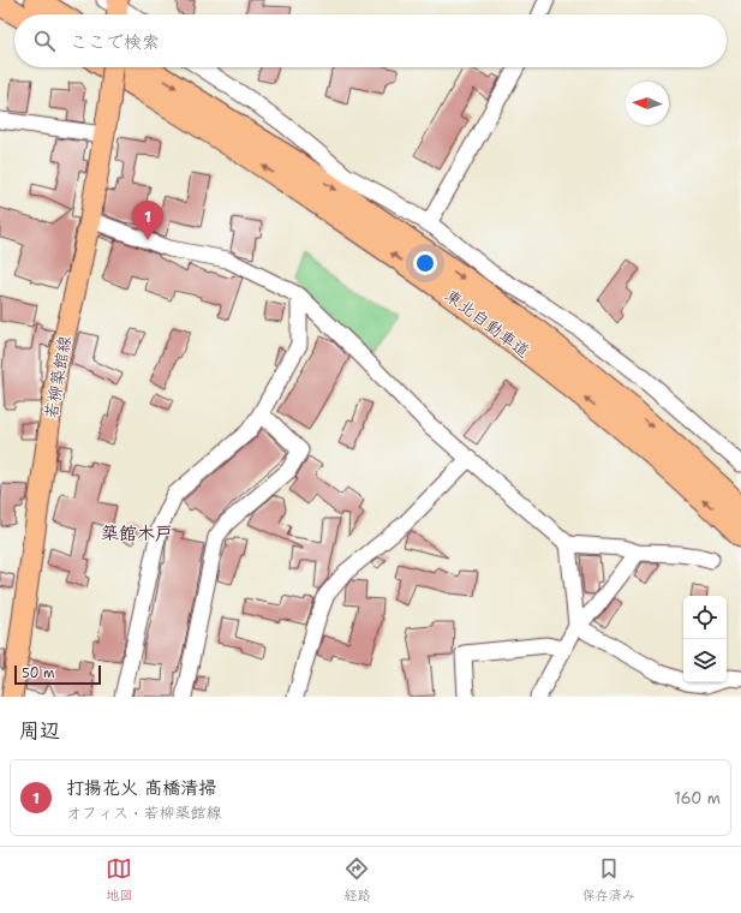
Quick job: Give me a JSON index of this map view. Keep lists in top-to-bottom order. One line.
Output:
{"streets":{"highway":["東北自動車道"],"main road":["若柳築館線"]},"districts":["築館木戸"],"scale_bar":"50 m","north":"left","page":{"search":"ここで検索","pins":"1","scale":"50 m","heading":"周辺","list":[{"mark":"1","name":"打揚花火 髙橋清掃","note":"オフィス · 若柳築館線","value":"160 m"}],"nav":["地図","経路","保存済み"]}}
